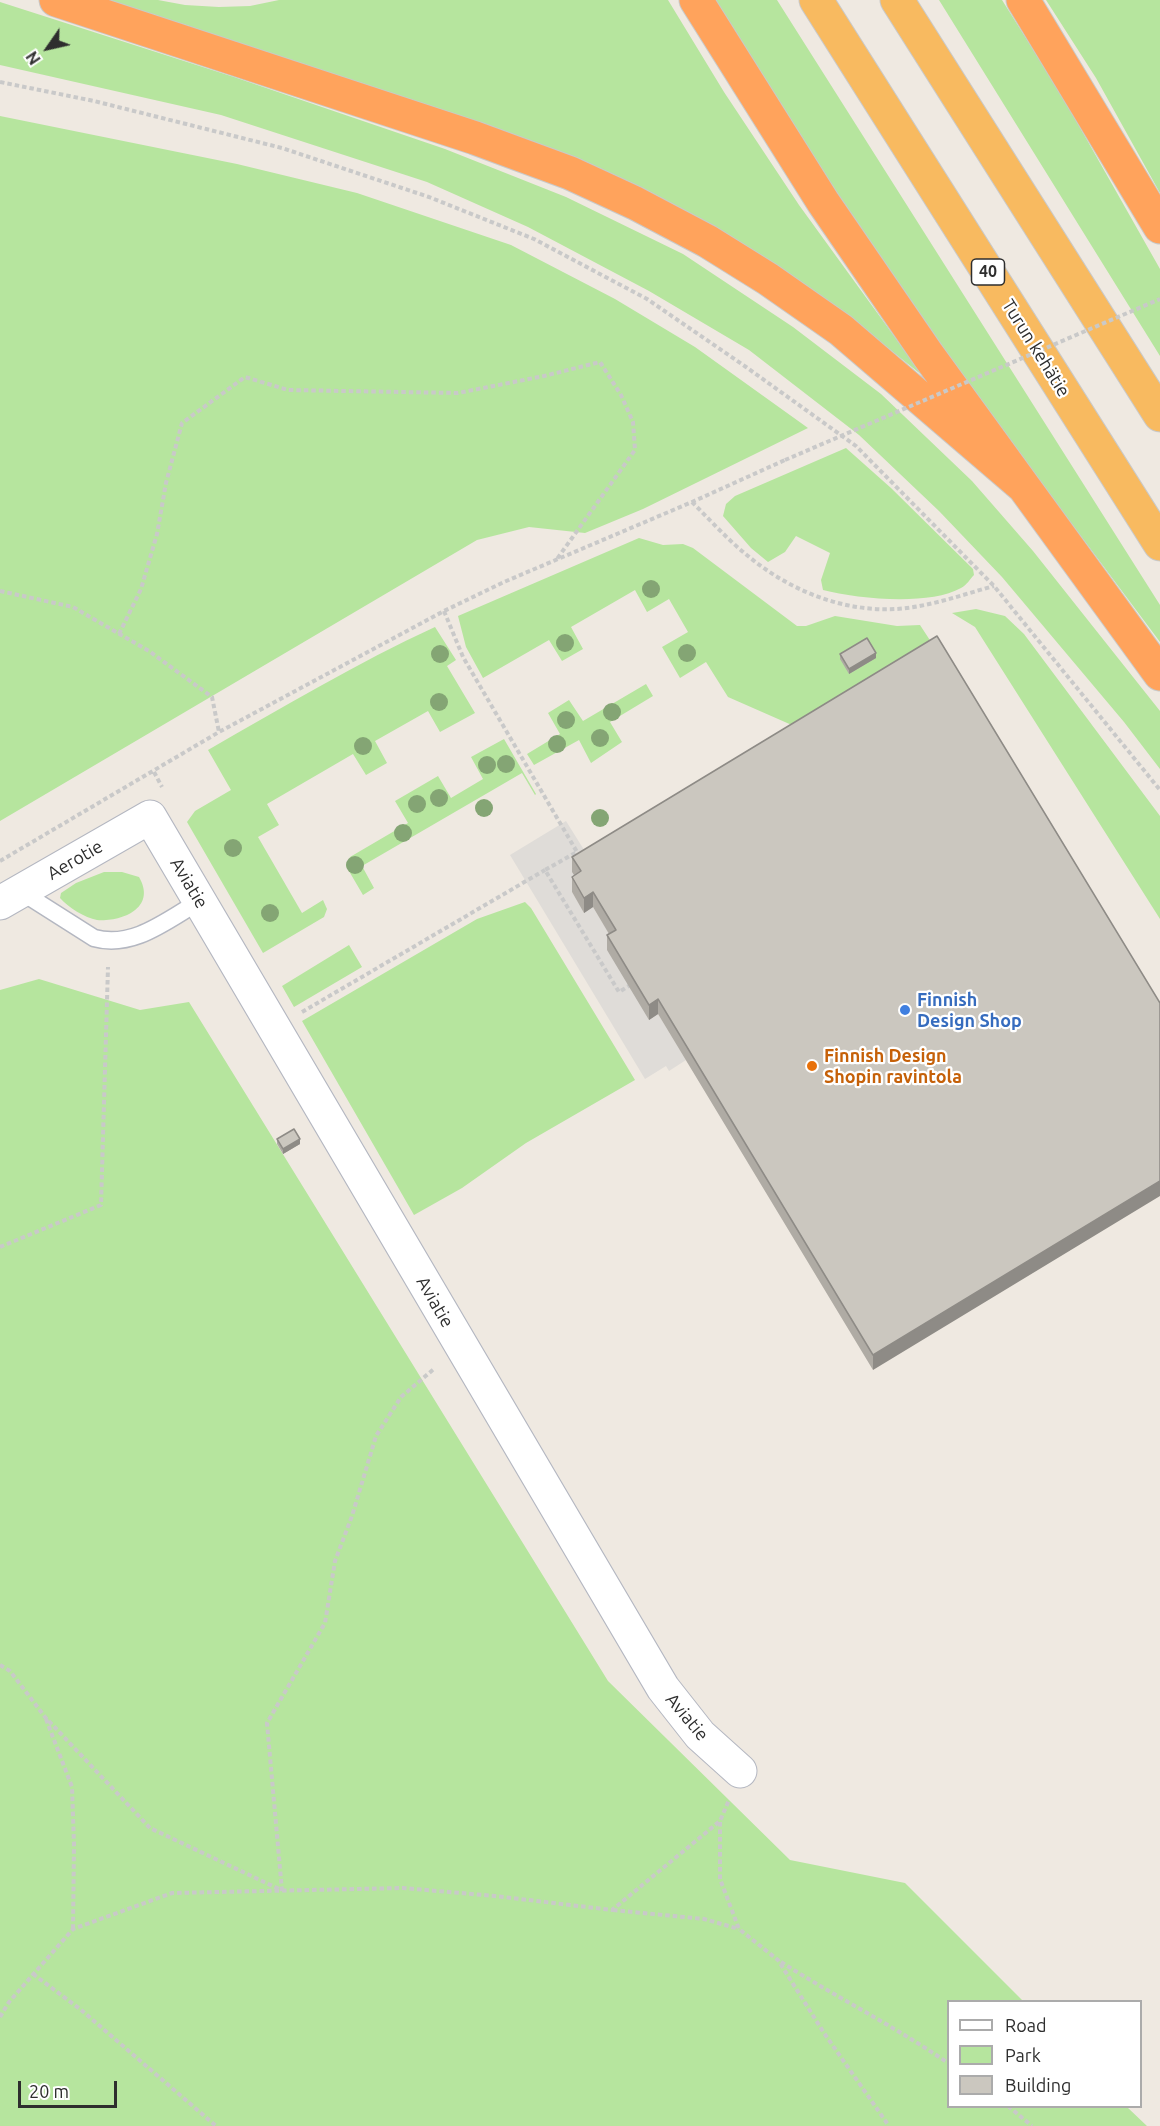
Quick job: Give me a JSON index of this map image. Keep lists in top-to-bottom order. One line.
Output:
{"streets":{"highway":["40","Turun kehätie"],"street":["Aerotie","Aviatie"]},"crossings":[["Aerotie","Aviatie"]],"places":["Finnish Design Shop","Finnish Design Shopin ravintola"],"legend":["Road","Park","Building"],"scale_bar":"20 m","north":"bottom left"}
